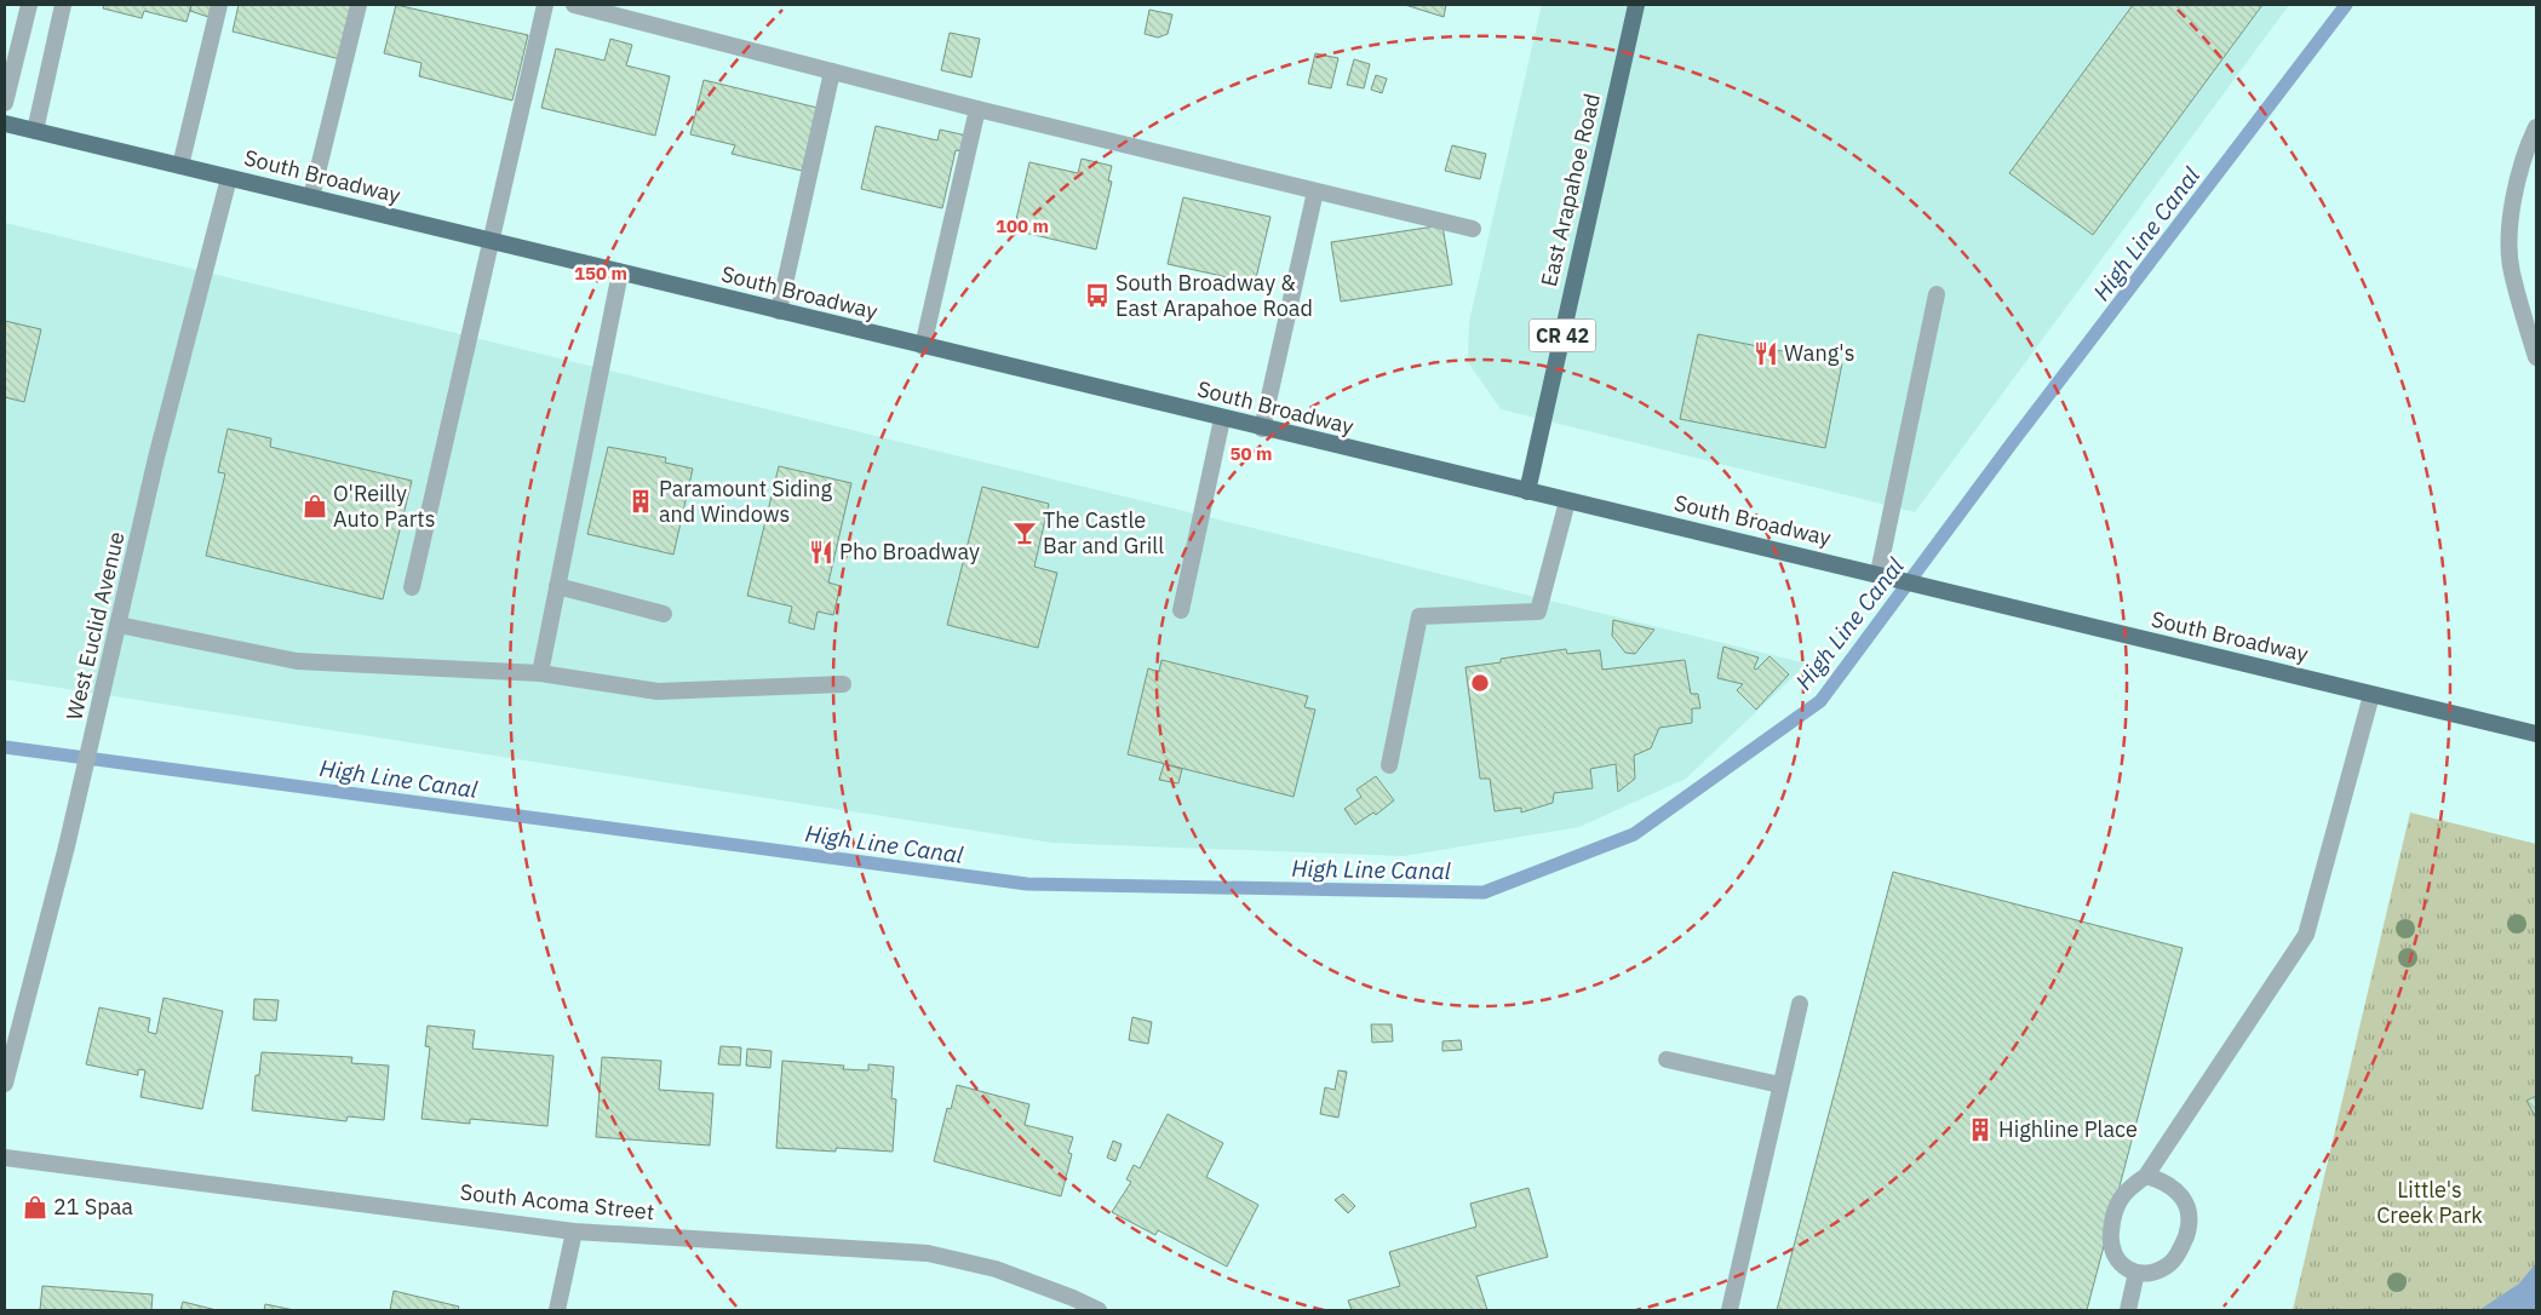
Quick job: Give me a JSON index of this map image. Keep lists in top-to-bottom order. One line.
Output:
{"streets":{"main road":["South Broadway","East Arapahoe Road","CR 42"],"street":["West Euclid Avenue","South Acoma Street"]},"crossings":[["South Broadway","East Arapahoe Road"],["South Broadway","West Euclid Avenue"]],"water":["High Line Canal"],"parks":["Little's Creek Park"],"places":{"bus stop":["South Broadway & East Arapahoe Road"],"restaurant":["Wang's","Pho Broadway"],"building":["Paramount Siding and Windows","Highline Place"],"shop":["O'Reilly Auto Parts","21 Spaa"],"bar":["The Castle Bar and Grill"]},"rings":["100 m","150 m","50 m"]}
